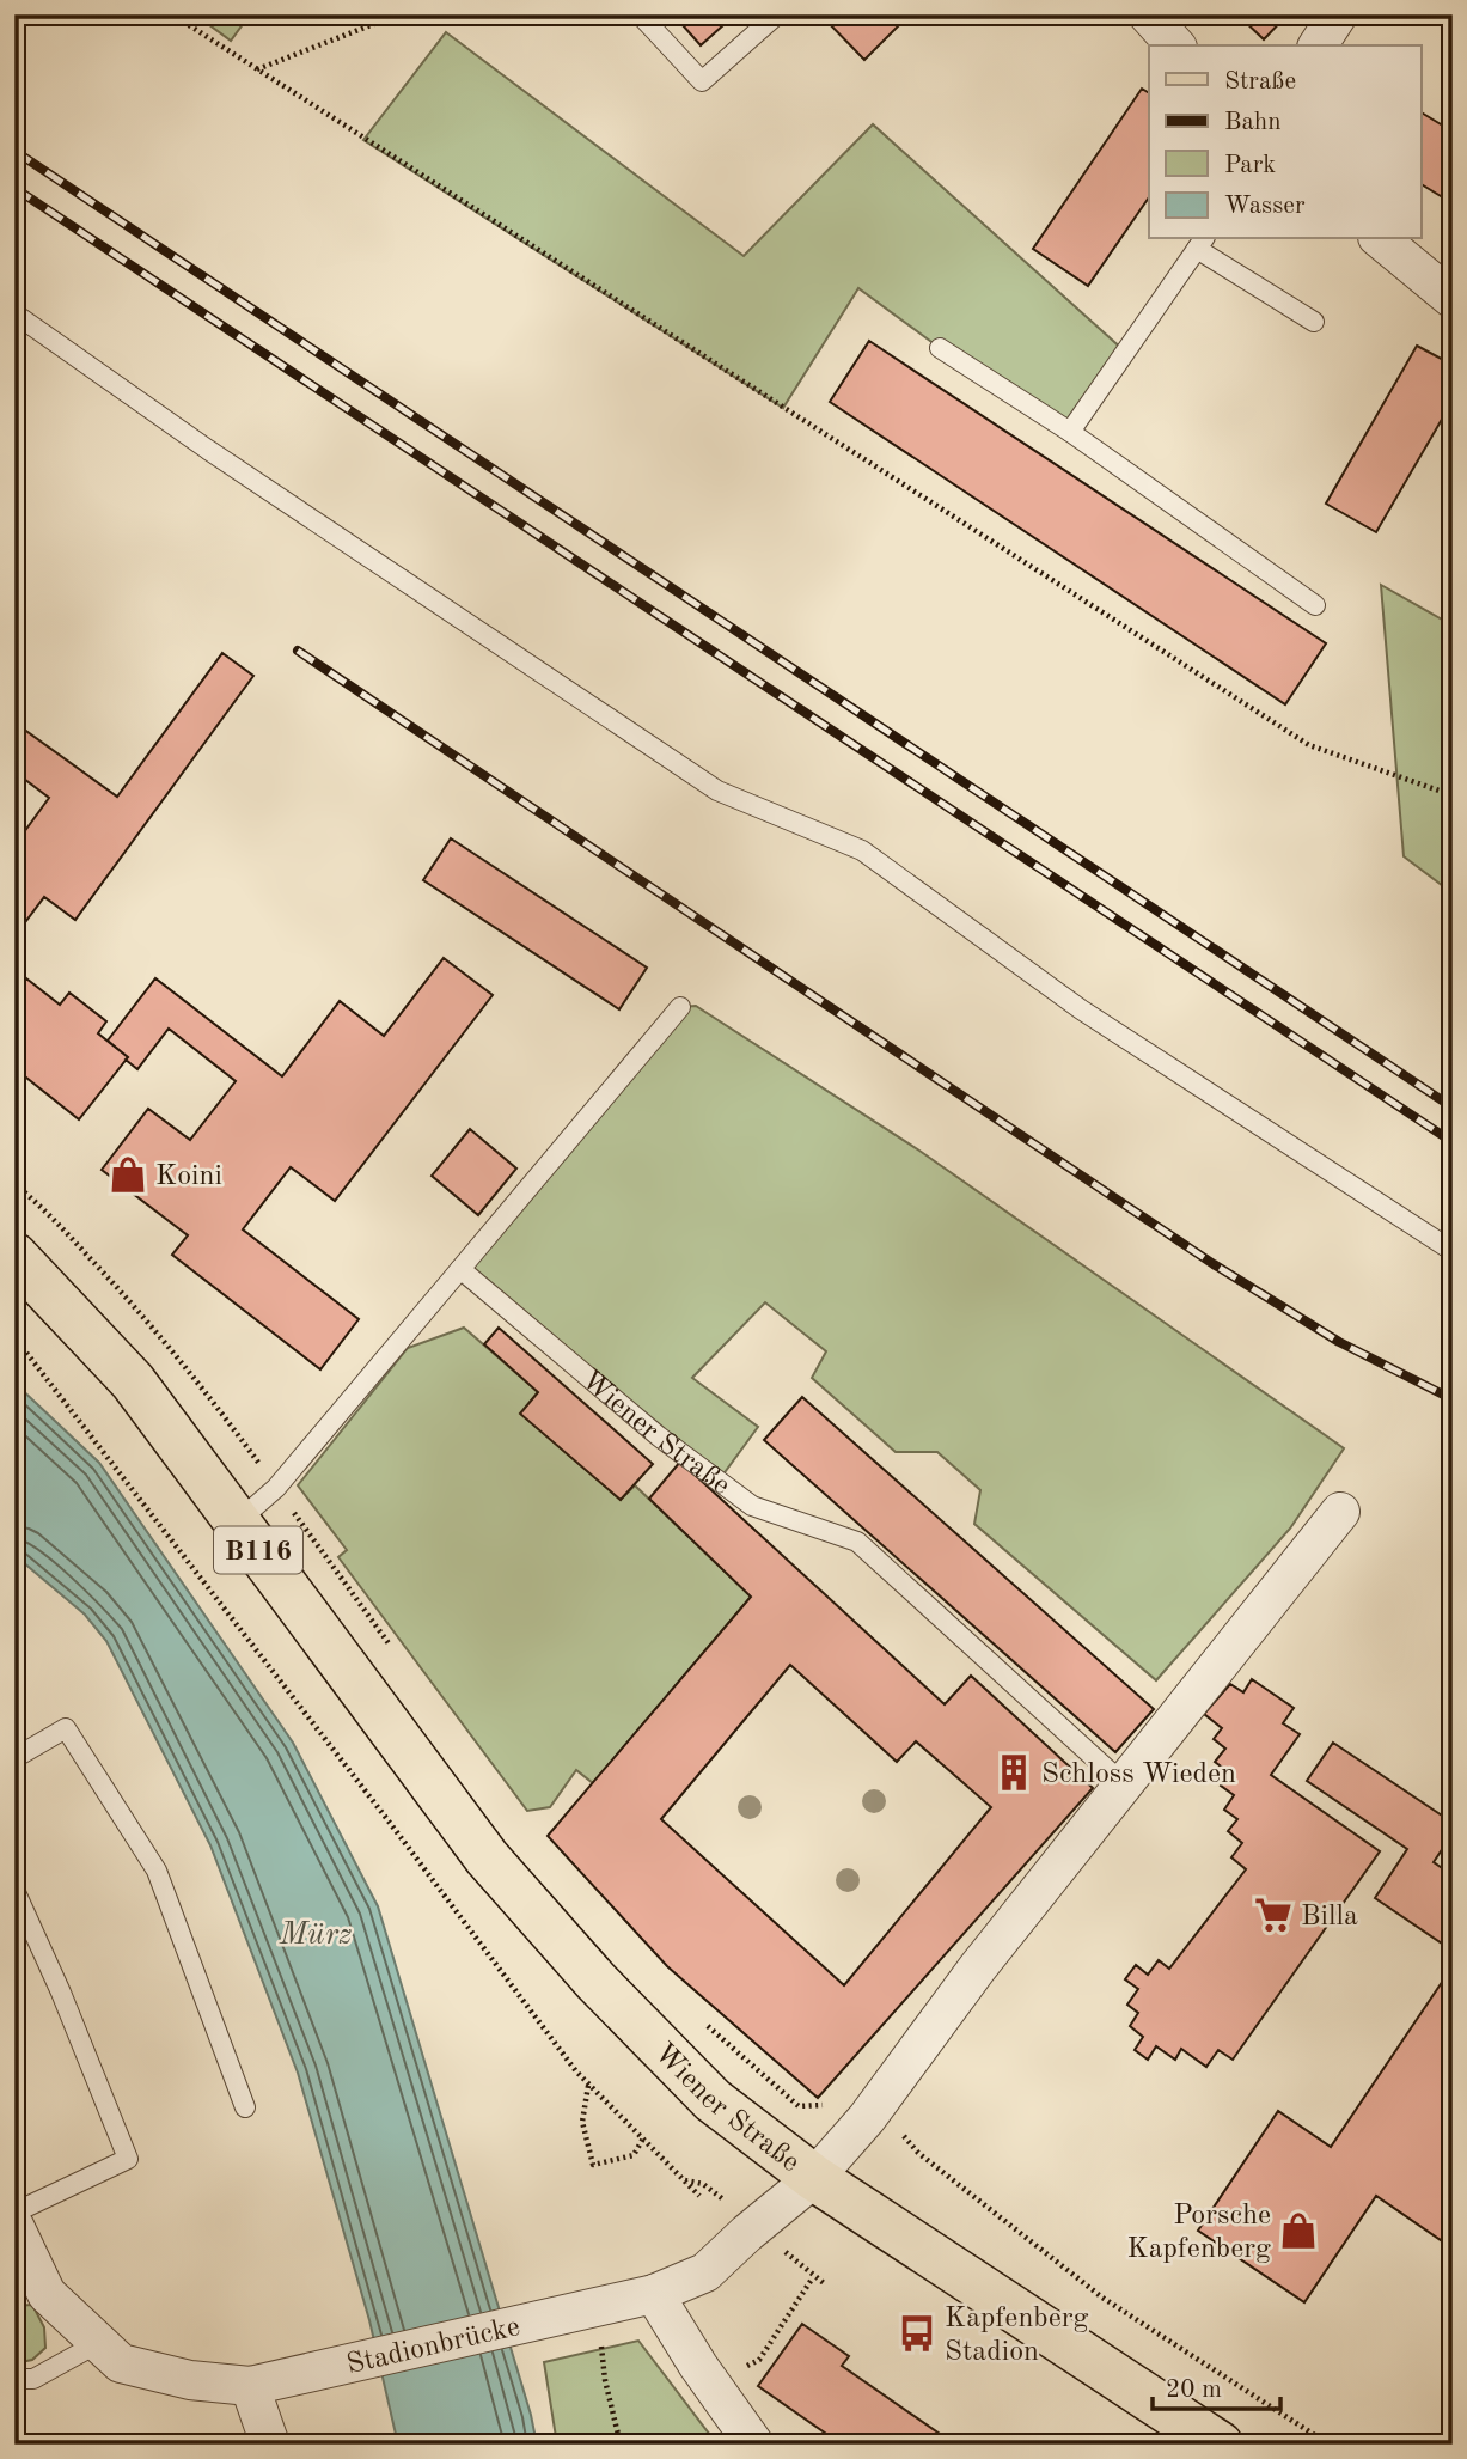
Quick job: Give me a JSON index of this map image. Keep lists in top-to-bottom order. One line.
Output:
{"streets":{"main road":["Wiener Straße","B116"],"street":["Stadionbrücke"]},"crossings":[["Wiener Straße","Stadionbrücke"]],"water":["Mürz"],"places":{"shop":["Koini","Porsche Kapfenberg"],"building":["Schloss Wieden"],"supermarket":["Billa"],"bus stop":["Kapfenberg Stadion"]},"legend":["Straße","Bahn","Park","Wasser"],"scale_bar":"20 m"}
